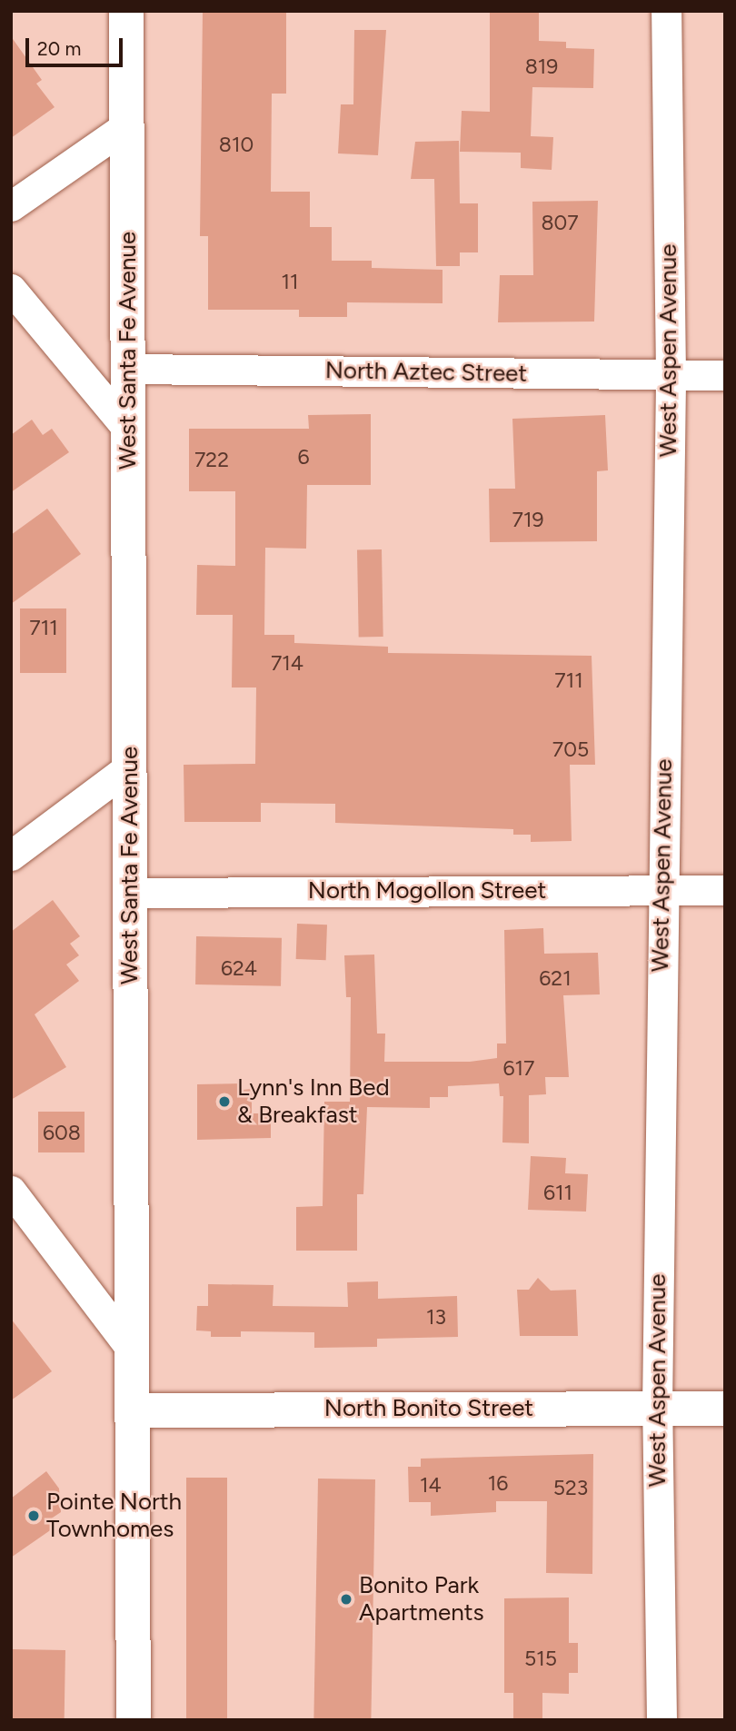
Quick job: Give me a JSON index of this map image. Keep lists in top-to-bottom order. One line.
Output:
{"streets":{"street":["West Santa Fe Avenue","West Aspen Avenue","North Aztec Street","North Mogollon Street","North Bonito Street"]},"crossings":[["West Santa Fe Avenue","North Aztec Street"],["West Santa Fe Avenue","North Mogollon Street"],["West Santa Fe Avenue","North Bonito Street"],["West Aspen Avenue","North Aztec Street"],["West Aspen Avenue","North Mogollon Street"],["West Aspen Avenue","North Bonito Street"]],"places":["Lynn's Inn Bed & Breakfast","Pointe North Townhomes","Bonito Park Apartments"],"house_numbers":["819","810","807","11","6","722","719","711","714","711","705","624","621","617","608","611","13","16","14","523","515"],"scale_bar":"20 m"}
